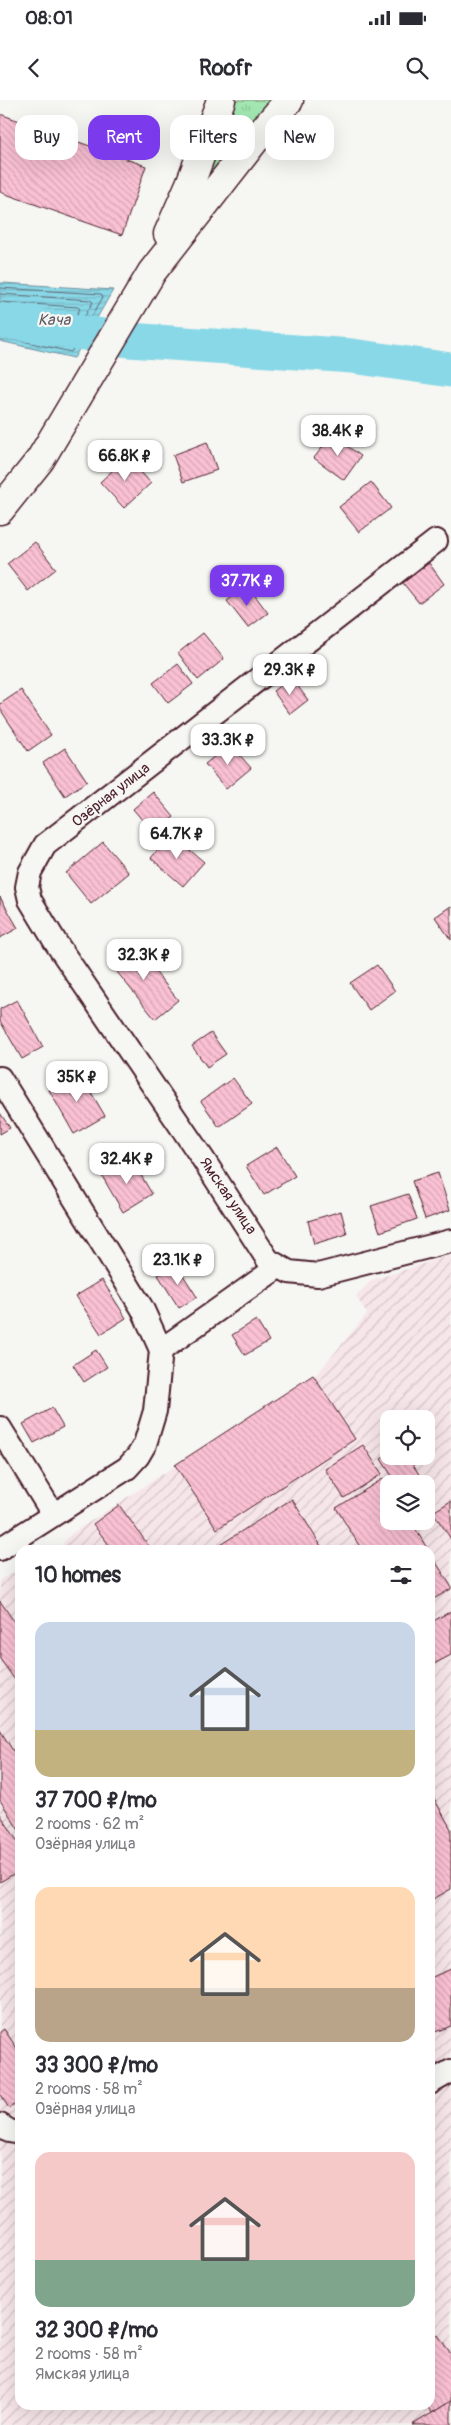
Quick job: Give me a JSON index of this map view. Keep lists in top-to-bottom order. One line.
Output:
{"streets":{"street":["Озёрная улица","Ямская улица"]},"crossings":[["Озёрная улица","Ямская улица"]],"water":["Кача"],"page":{"status":"08:01","header":"Roofr","chip":["Buy","Rent","Filters","New"],"price":["38.4K ₽","66.8K ₽","37.7K ₽","29.3K ₽","33.3K ₽","64.7K ₽","32.3K ₽","35K ₽","32.4K ₽","23.1K ₽"],"heading":"10 homes","list":[{"name":"37 700 ₽/mo","note":"2 rooms · 62 m² · Озёрная улица"},{"name":"33 300 ₽/mo","note":"2 rooms · 58 m² · Озёрная улица"},{"name":"32 300 ₽/mo","note":"2 rooms · 58 m² · Ямская улица"}]}}
